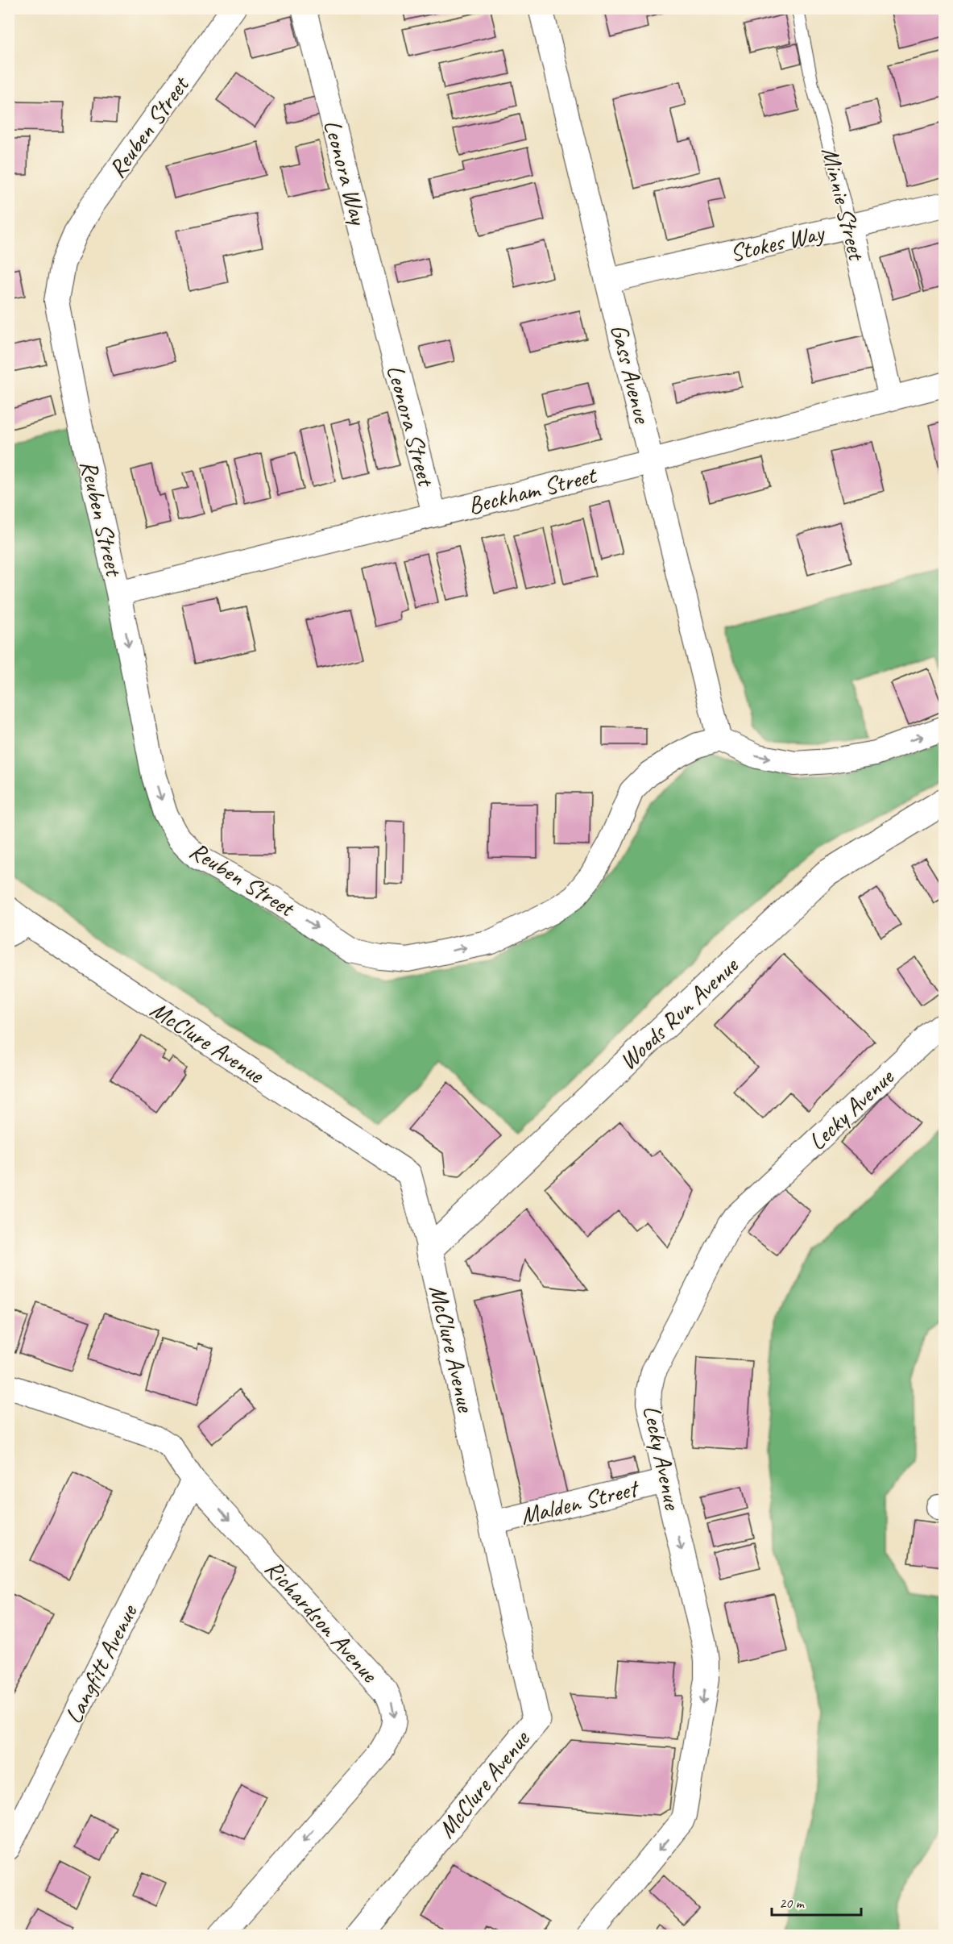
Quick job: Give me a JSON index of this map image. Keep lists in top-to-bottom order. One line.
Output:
{"streets":{"street":["Reuben Street","Leonora Way","Minnie Street","Stokes Way","Gass Avenue","Leonora Street","Beckham Street","Woods Run Avenue","McClure Avenue","Lecky Avenue","Malden Street","Richardson Avenue","Langfitt Avenue"]},"crossings":[["Reuben Street","Gass Avenue"],["Reuben Street","Beckham Street"],["Leonora Way","Leonora Street"],["Minnie Street","Stokes Way"],["Minnie Street","Beckham Street"],["Stokes Way","Gass Avenue"],["Gass Avenue","Beckham Street"],["Leonora Street","Beckham Street"],["Woods Run Avenue","McClure Avenue"],["McClure Avenue","Malden Street"],["Lecky Avenue","Malden Street"],["Richardson Avenue","Langfitt Avenue"]],"one_way":["Lecky Avenue"],"scale_bar":"20 m"}
